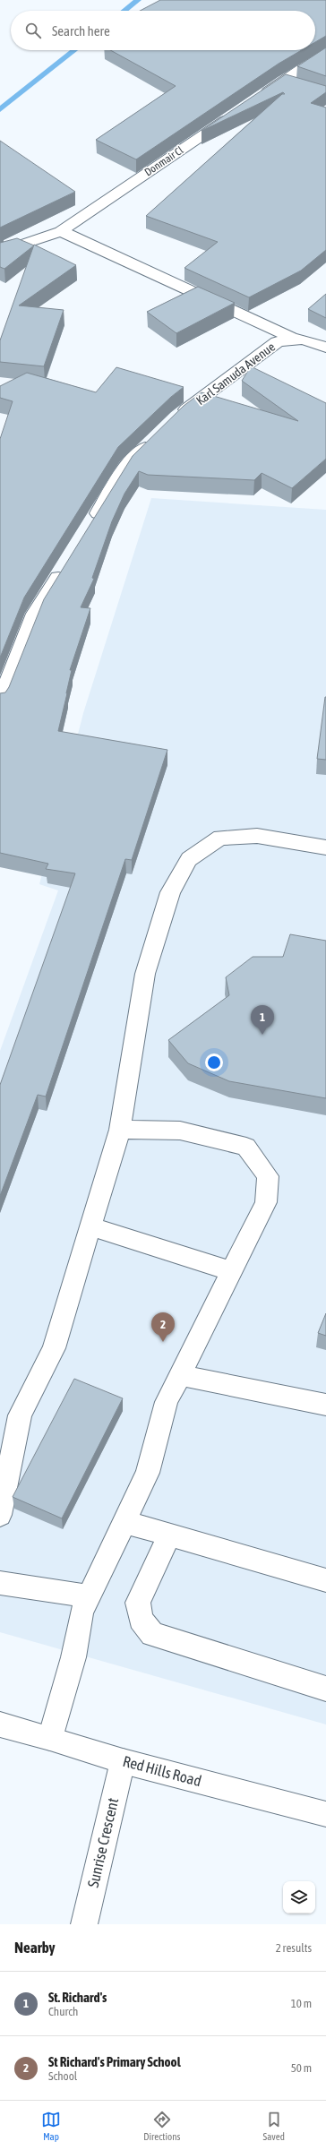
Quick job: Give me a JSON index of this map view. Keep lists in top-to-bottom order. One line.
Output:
{"streets":{"street":["Donmair Cl","Karl Samuda Avenue","Red Hills Road","Sunrise Crescent"]},"crossings":[["Red Hills Road","Sunrise Crescent"]],"page":{"search":"Search here","pins":["1","2"],"heading":["Nearby","2 results"],"list":[{"mark":"1","name":"St. Richard's","note":"Church","value":"10 m"},{"mark":"2","name":"St Richard's Primary School","note":"School","value":"50 m"}],"nav":["Map","Directions","Saved"]}}
